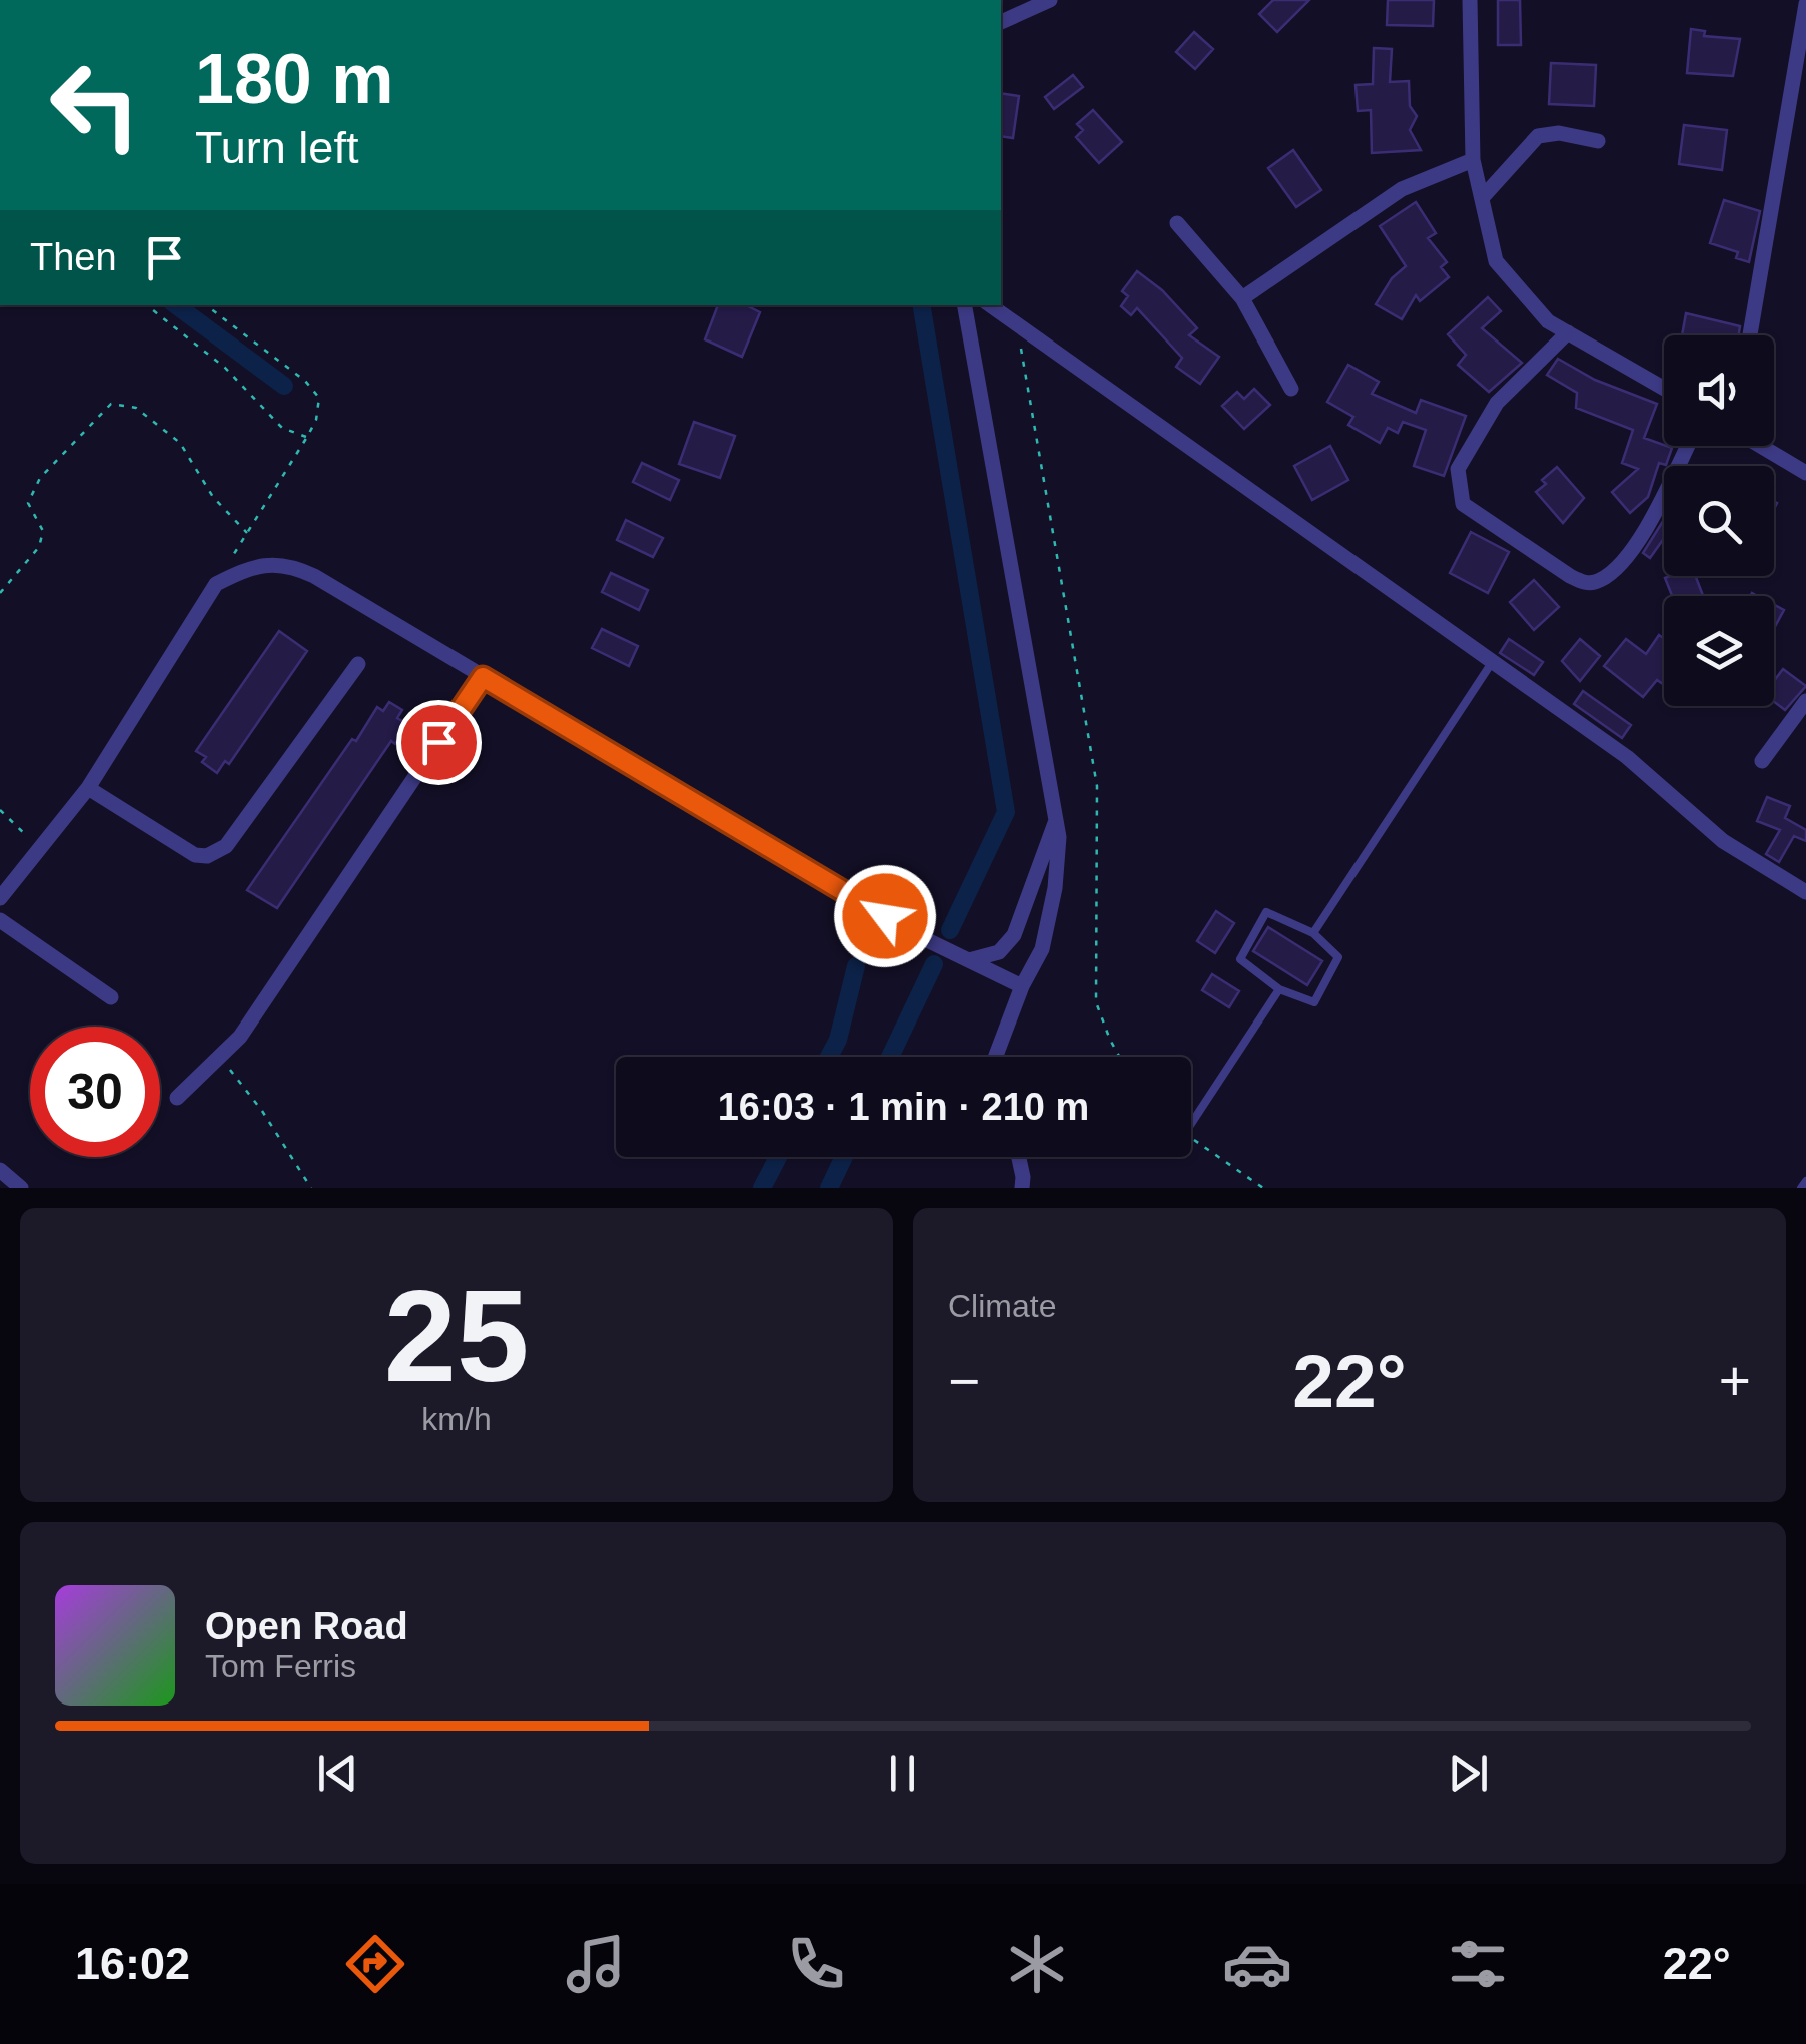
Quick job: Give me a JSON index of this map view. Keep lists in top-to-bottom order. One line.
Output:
{"page":{"turn":["180 m","Turn left"],"then":"Then","limit":"30","trip":"16:03 · 1 min · 210 m","tile":[["25","km/h"],"Climate"],"heat":["−","22°","+"],"song":["Open Road","Tom Ferris"],"tabs":["16:02","22°"]}}
